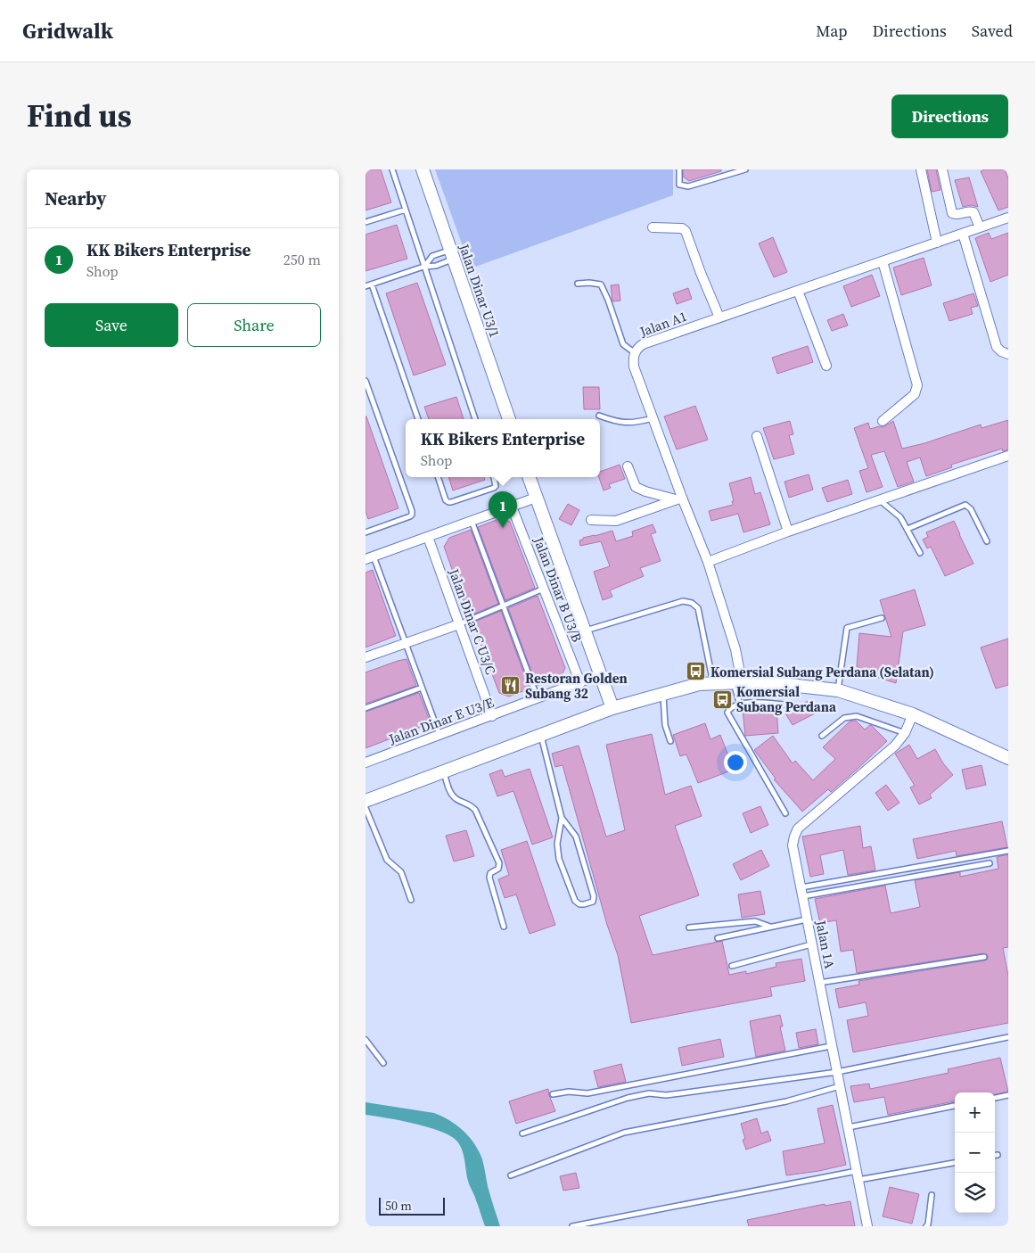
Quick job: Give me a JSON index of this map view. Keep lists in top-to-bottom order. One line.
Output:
{"streets":{"street":["Jalan Dinar U3/1","Jalan A1","Jalan Dinar B U3/B","Jalan Dinar C U3/C","Jalan Dinar E U3/E","Jalan 1A"]},"crossings":[["Jalan Dinar B U3/B","Jalan Dinar E U3/E"],["Jalan Dinar C U3/C","Jalan Dinar E U3/E"]],"places":{"bus stop":["Komersial Subang Perdana (Selatan)","Komersial Subang Perdana"],"restaurant":["Restoran Golden Subang 32"]},"scale_bar":"50 m","page":{"header":"Gridwalk","nav":["Map","Directions","Saved"],"title":"Find us","buttons":["Directions",["Save","Share"]],"heading":"Nearby","list":[{"mark":"1","name":"KK Bikers Enterprise","note":"Shop","value":"250 m"}],"popup":["KK Bikers Enterprise","Shop"],"pins":"1","map_buttons":["+","−"],"scale":"50 m"}}
